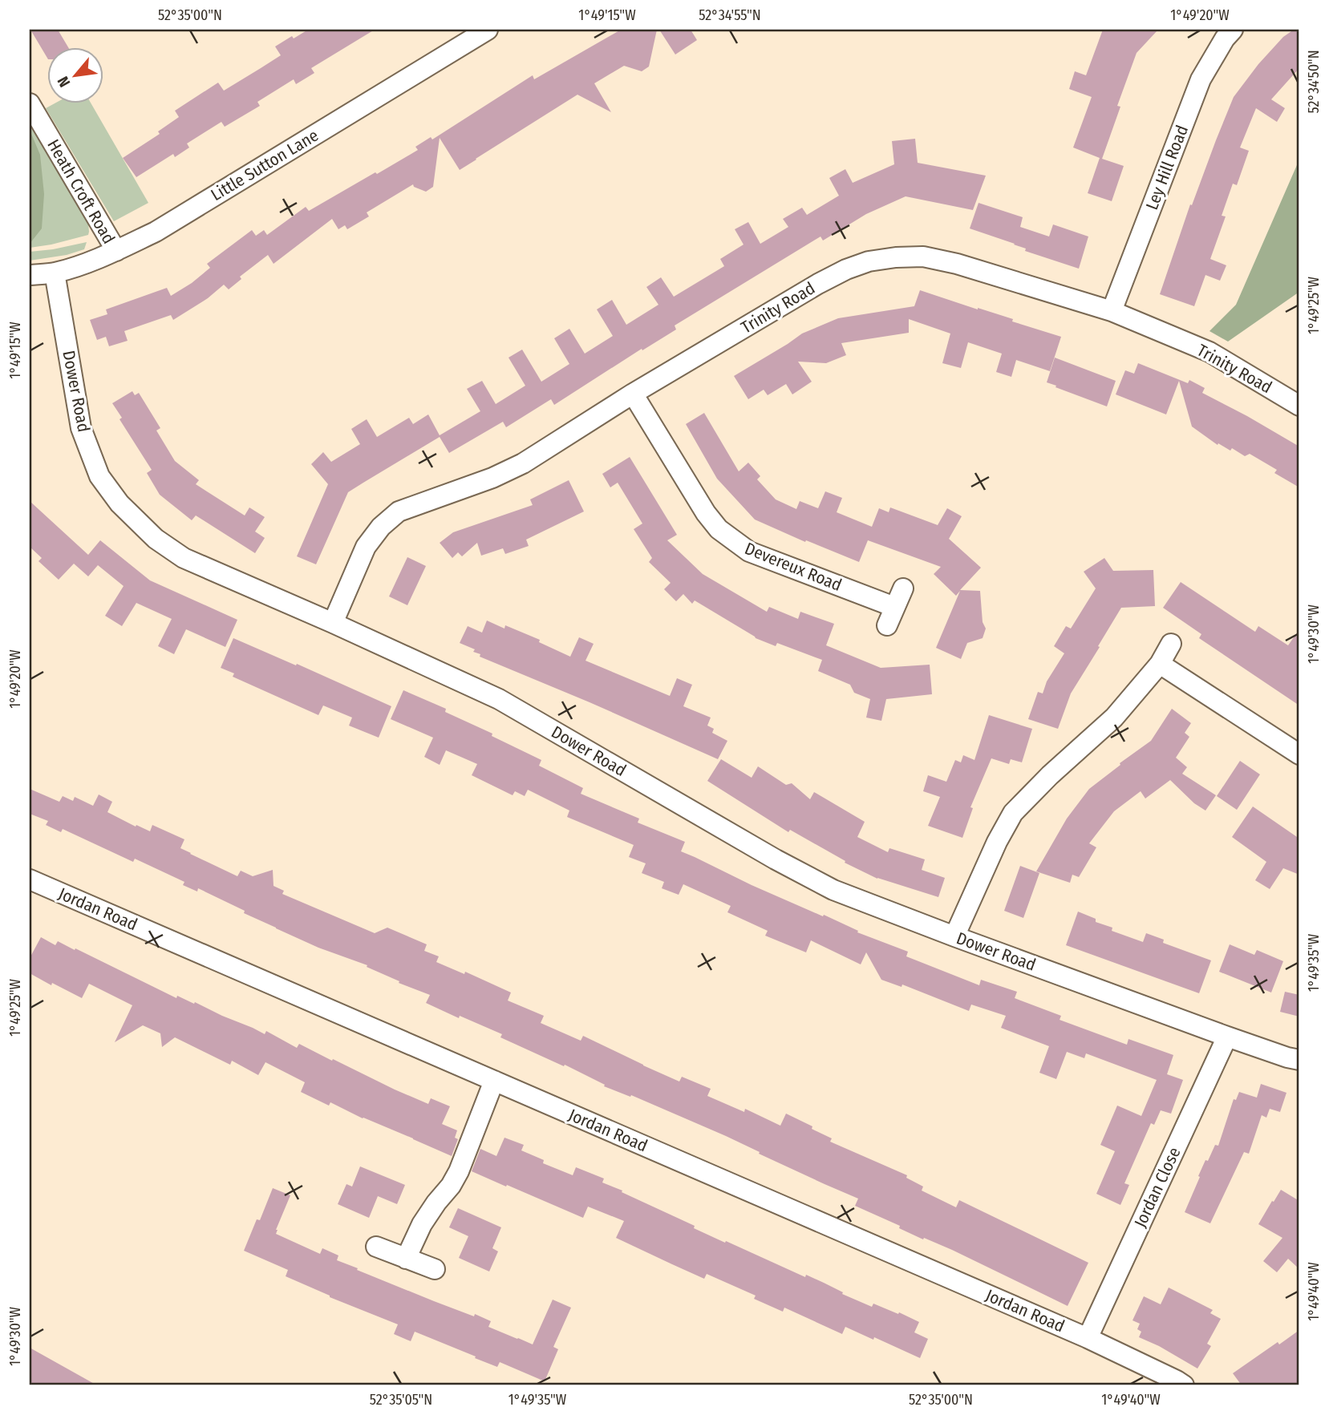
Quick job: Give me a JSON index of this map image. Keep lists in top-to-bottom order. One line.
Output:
{"streets":{"street":["Little Sutton Lane","Ley Hill Road","Heath Croft Road","Trinity Road","Dower Road","Devereux Road","Jordan Road","Jordan Close"]},"crossings":[["Little Sutton Lane","Heath Croft Road"],["Little Sutton Lane","Dower Road"],["Ley Hill Road","Trinity Road"],["Trinity Road","Dower Road"],["Trinity Road","Devereux Road"],["Dower Road","Jordan Close"],["Jordan Road","Jordan Close"]],"north":"bottom left","coordinates":["52°35'00\"N","1°49'15\"W","52°34'55\"N","1°49'20\"W","52°34'50\"N","1°49'25\"W","1°49'30\"W","1°49'35\"W","1°49'40\"W","52°35'05\"N"]}
